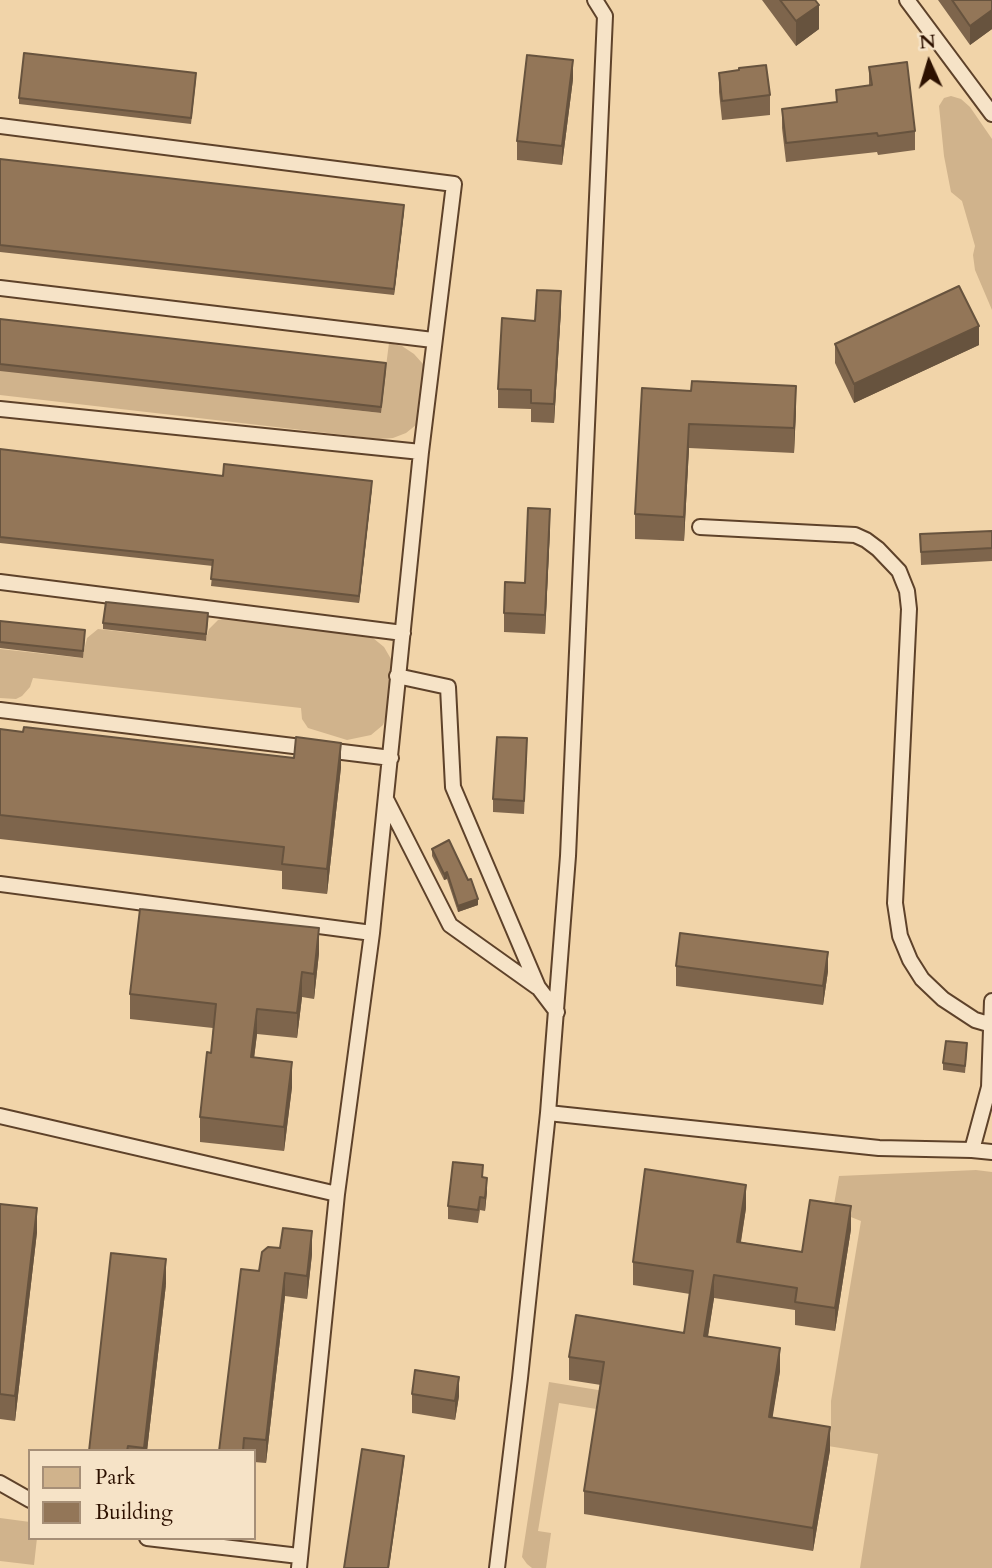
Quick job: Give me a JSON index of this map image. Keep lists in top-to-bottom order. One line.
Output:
{"legend":["Park","Building"],"north":"top"}
